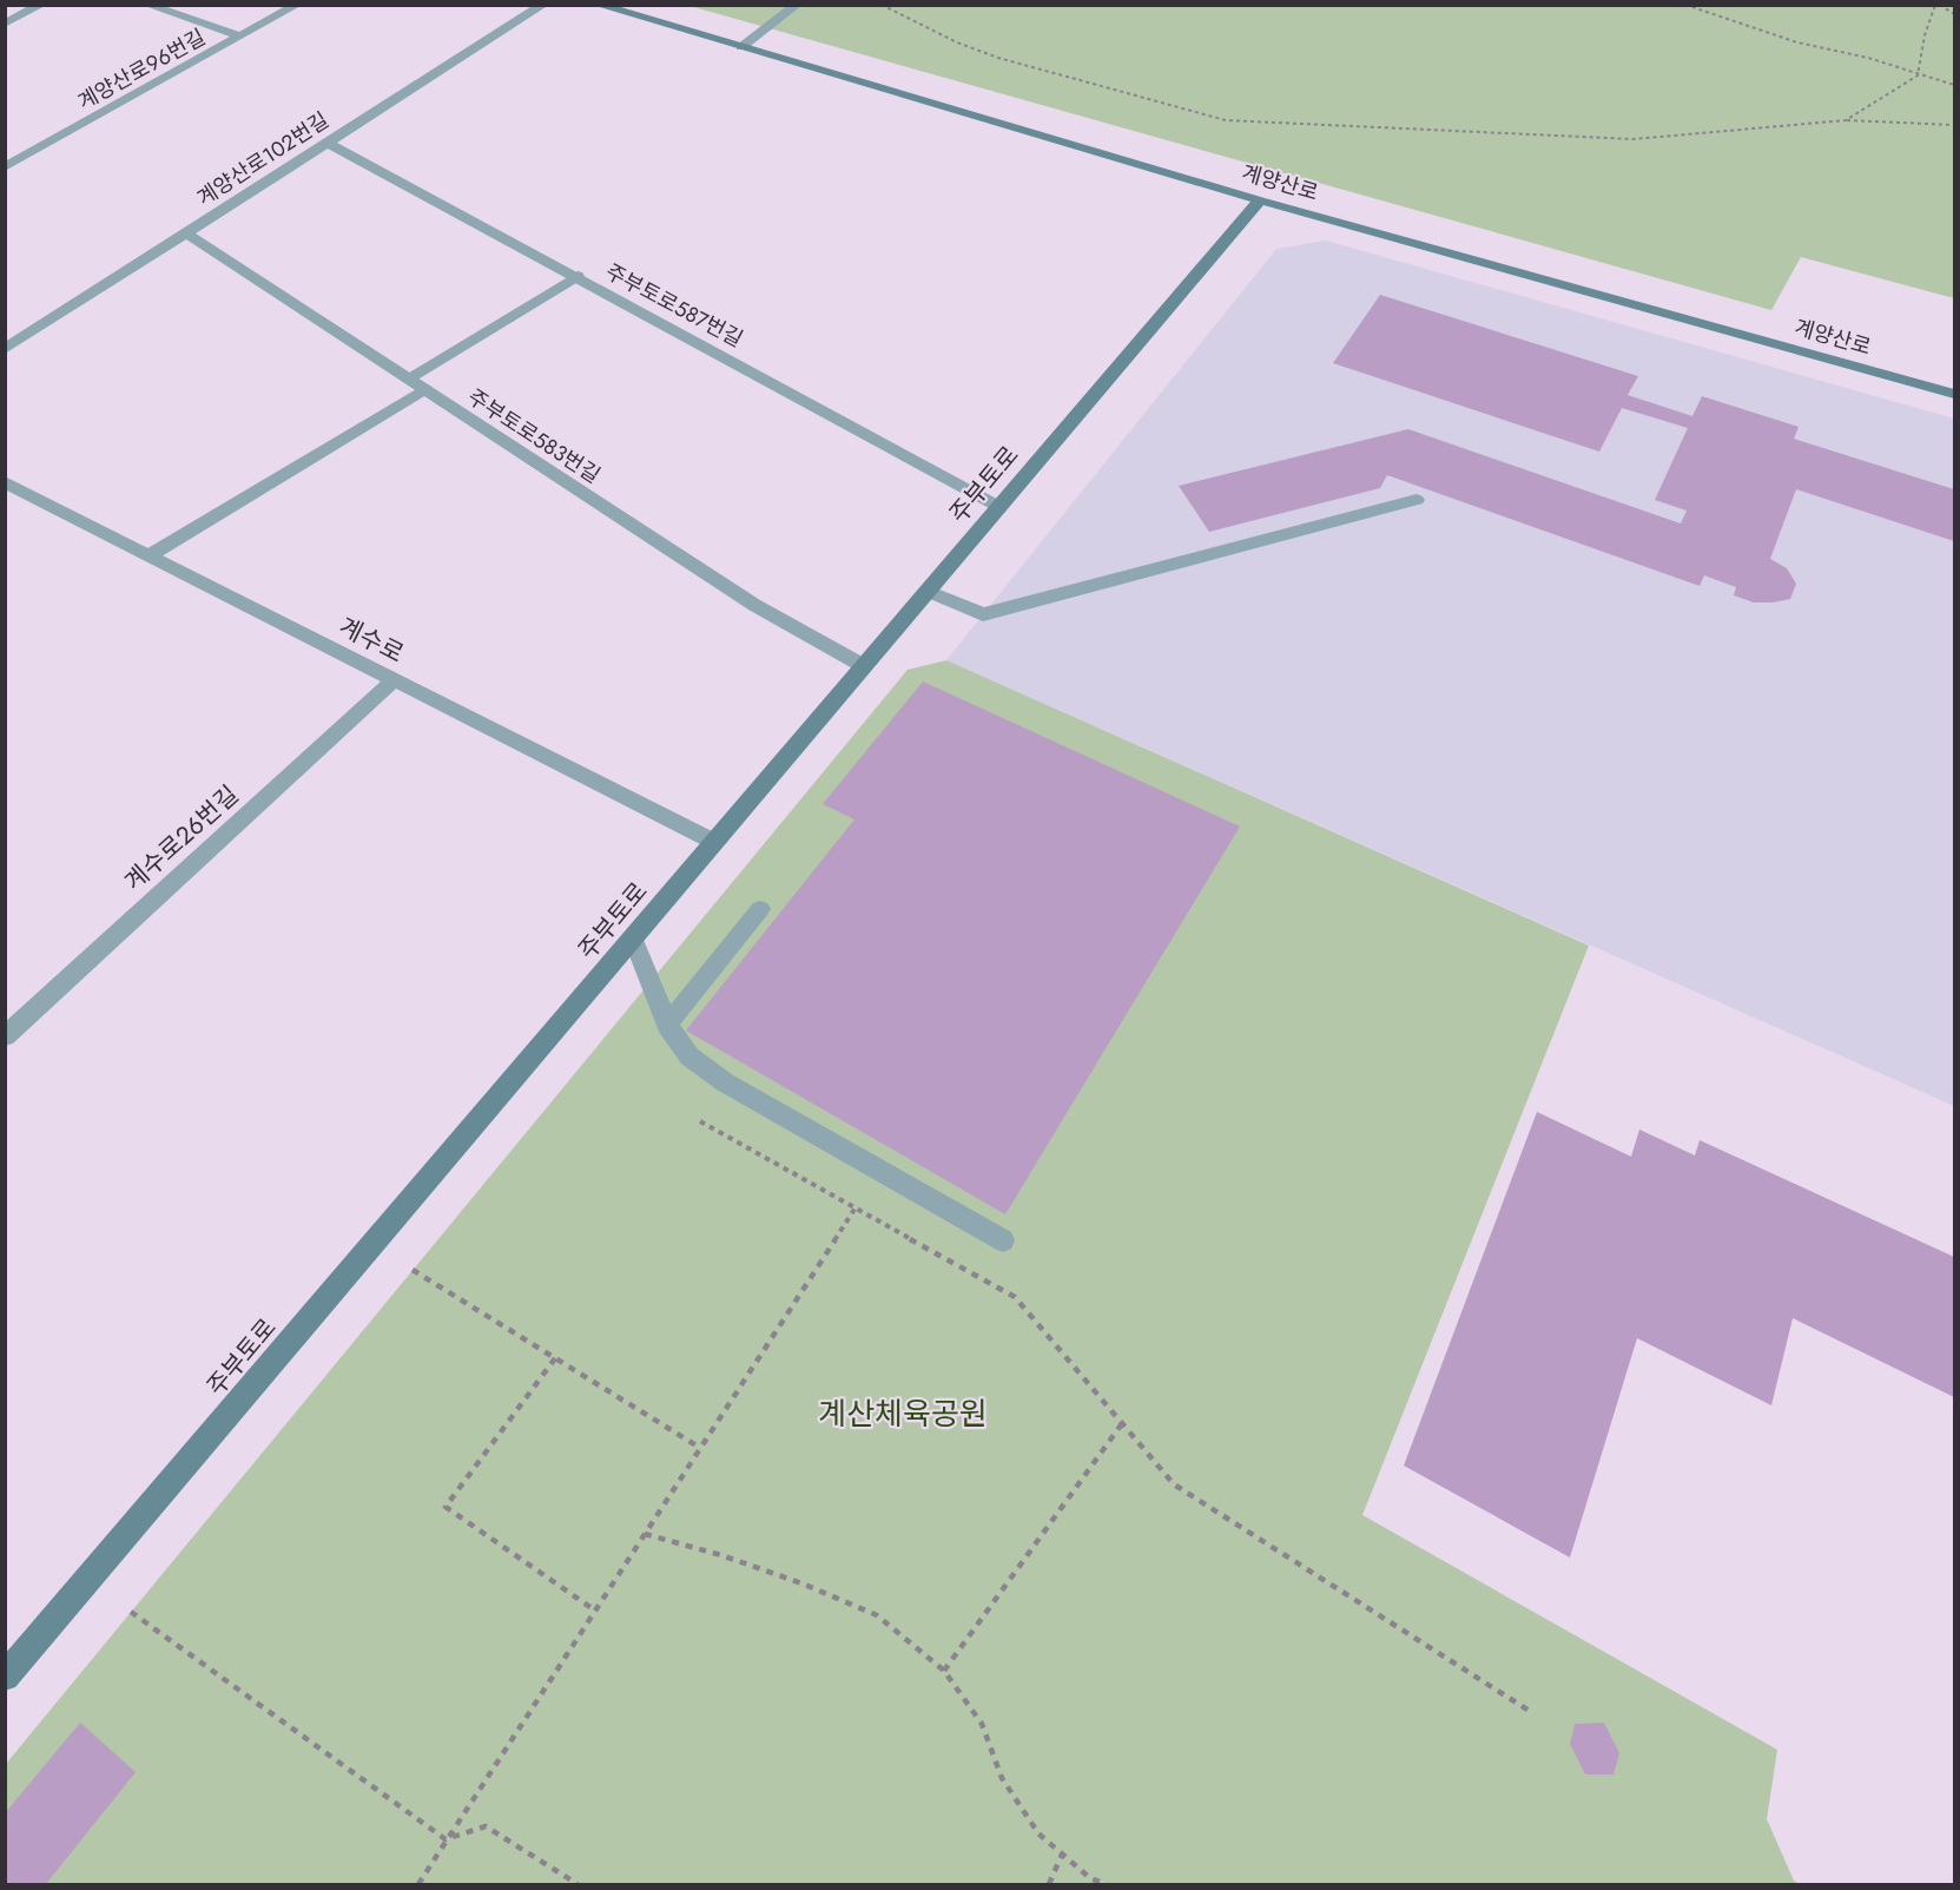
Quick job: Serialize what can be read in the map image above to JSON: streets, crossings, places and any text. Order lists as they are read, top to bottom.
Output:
{
  "streets": {
    "main road": ["계양산로", "주부토로"],
    "street": [
      "계양산로96번길",
      "계양산로102번길",
      "주부토로587번길",
      "주부토로583번길",
      "계수로",
      "계수로26번길"
    ]
  },
  "crossings": [
    ["계양산로102번길", "주부토로587번길"],
    ["계양산로102번길", "주부토로583번길"],
    ["계양산로", "주부토로"],
    ["주부토로587번길", "주부토로"],
    ["주부토로583번길", "주부토로"],
    ["주부토로", "계수로"],
    ["계수로", "계수로26번길"]
  ],
  "parks": ["계산체육공원"]
}
